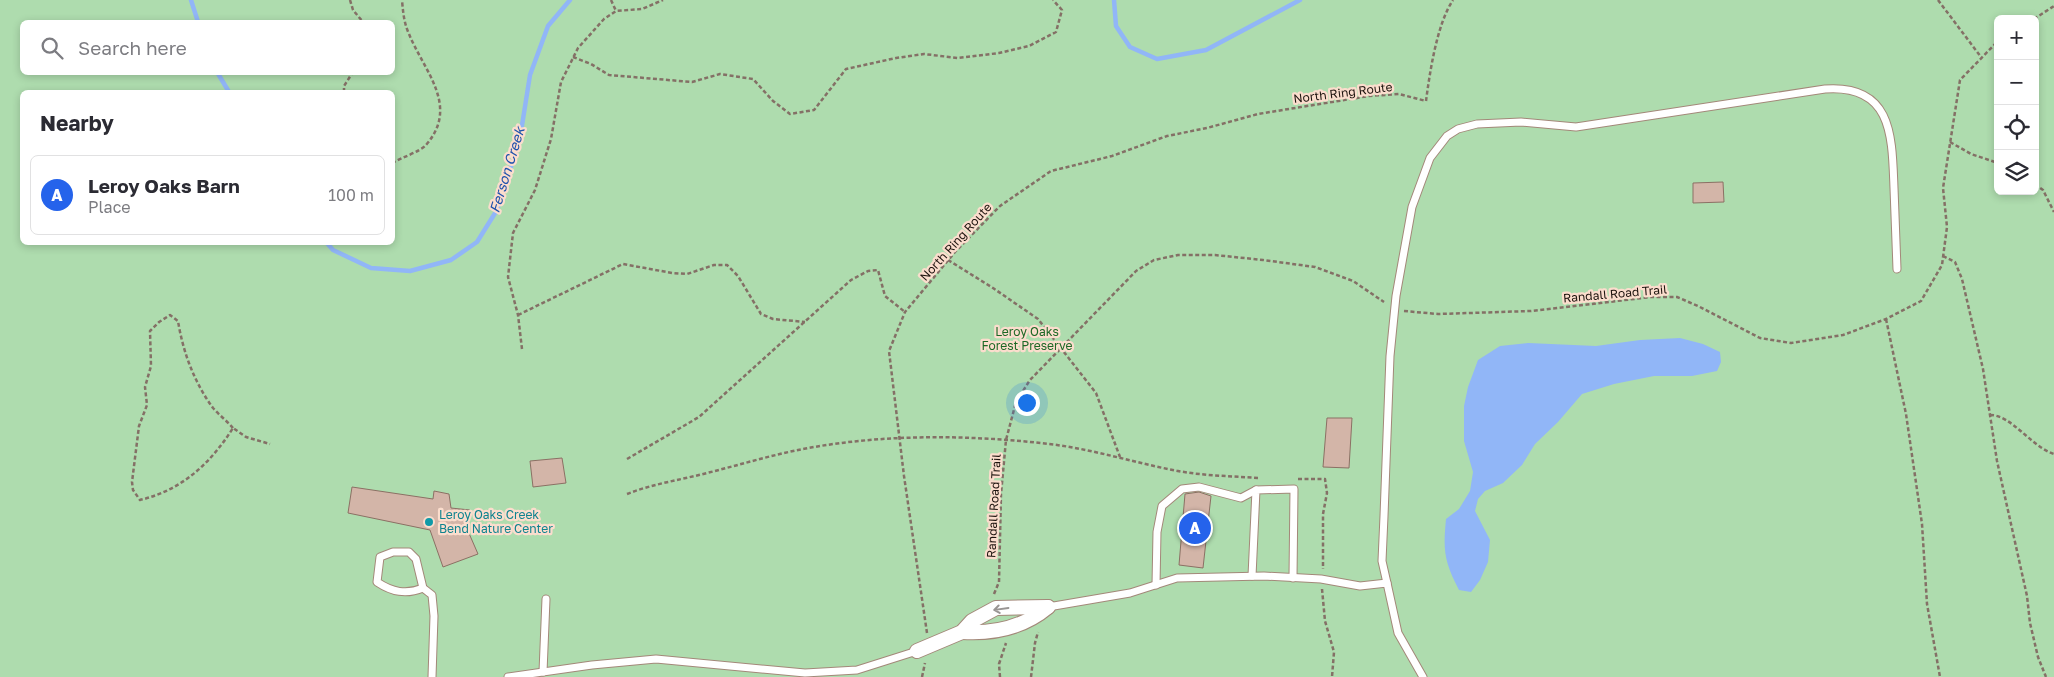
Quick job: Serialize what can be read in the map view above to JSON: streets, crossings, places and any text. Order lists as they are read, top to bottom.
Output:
{
  "streets": {
    "path": ["North Ring Route", "Randall Road Trail"]
  },
  "water": ["Ferson Creek"],
  "parks": ["Leroy Oaks Forest Preserve"],
  "places": ["Leroy Oaks Creek Bend Nature Center"],
  "page": {
    "map_buttons": ["+", "−"],
    "search": "Search here",
    "heading": "Nearby",
    "list": [
      {
        "mark": "A",
        "name": "Leroy Oaks Barn",
        "note": "Place",
        "value": "100 m"
      }
    ],
    "pins": "A"
  }
}
